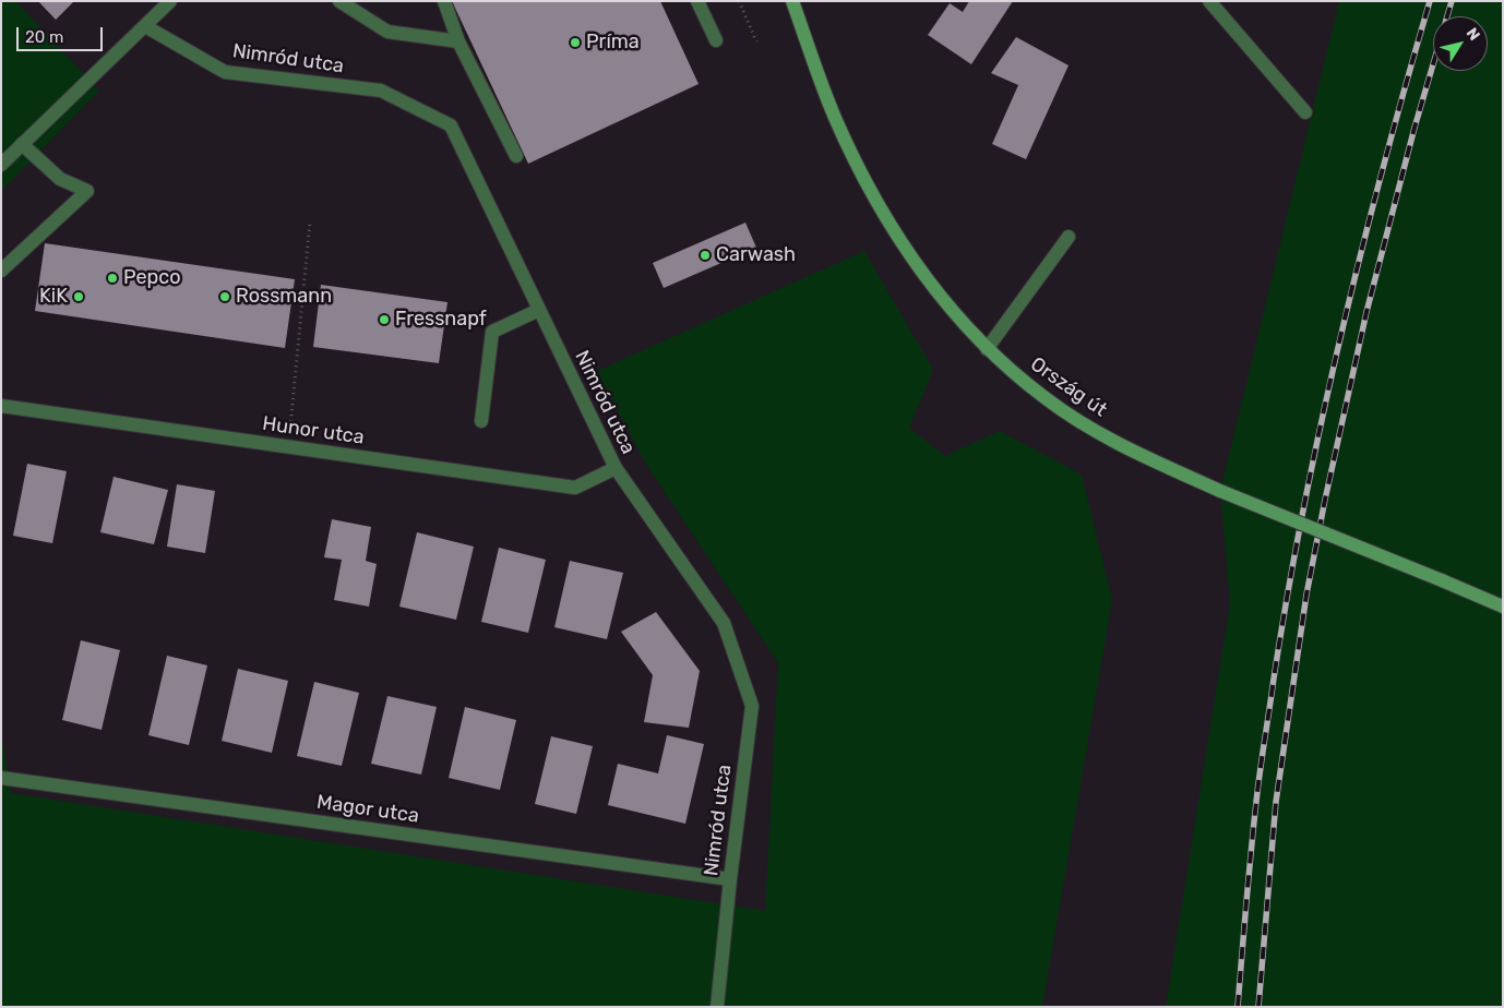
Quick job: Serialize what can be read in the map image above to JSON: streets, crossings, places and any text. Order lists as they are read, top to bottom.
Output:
{
  "streets": {
    "main road": ["Ország út"],
    "street": ["Nimród utca", "Hunor utca", "Magor utca"]
  },
  "crossings": [
    ["Nimród utca", "Hunor utca"],
    ["Nimród utca", "Magor utca"]
  ],
  "places": [
    "Príma",
    "Carwash",
    "Pepco",
    "KiK",
    "Rossmann",
    "Fressnapf"
  ],
  "scale_bar": "20 m",
  "north": "top right"
}
